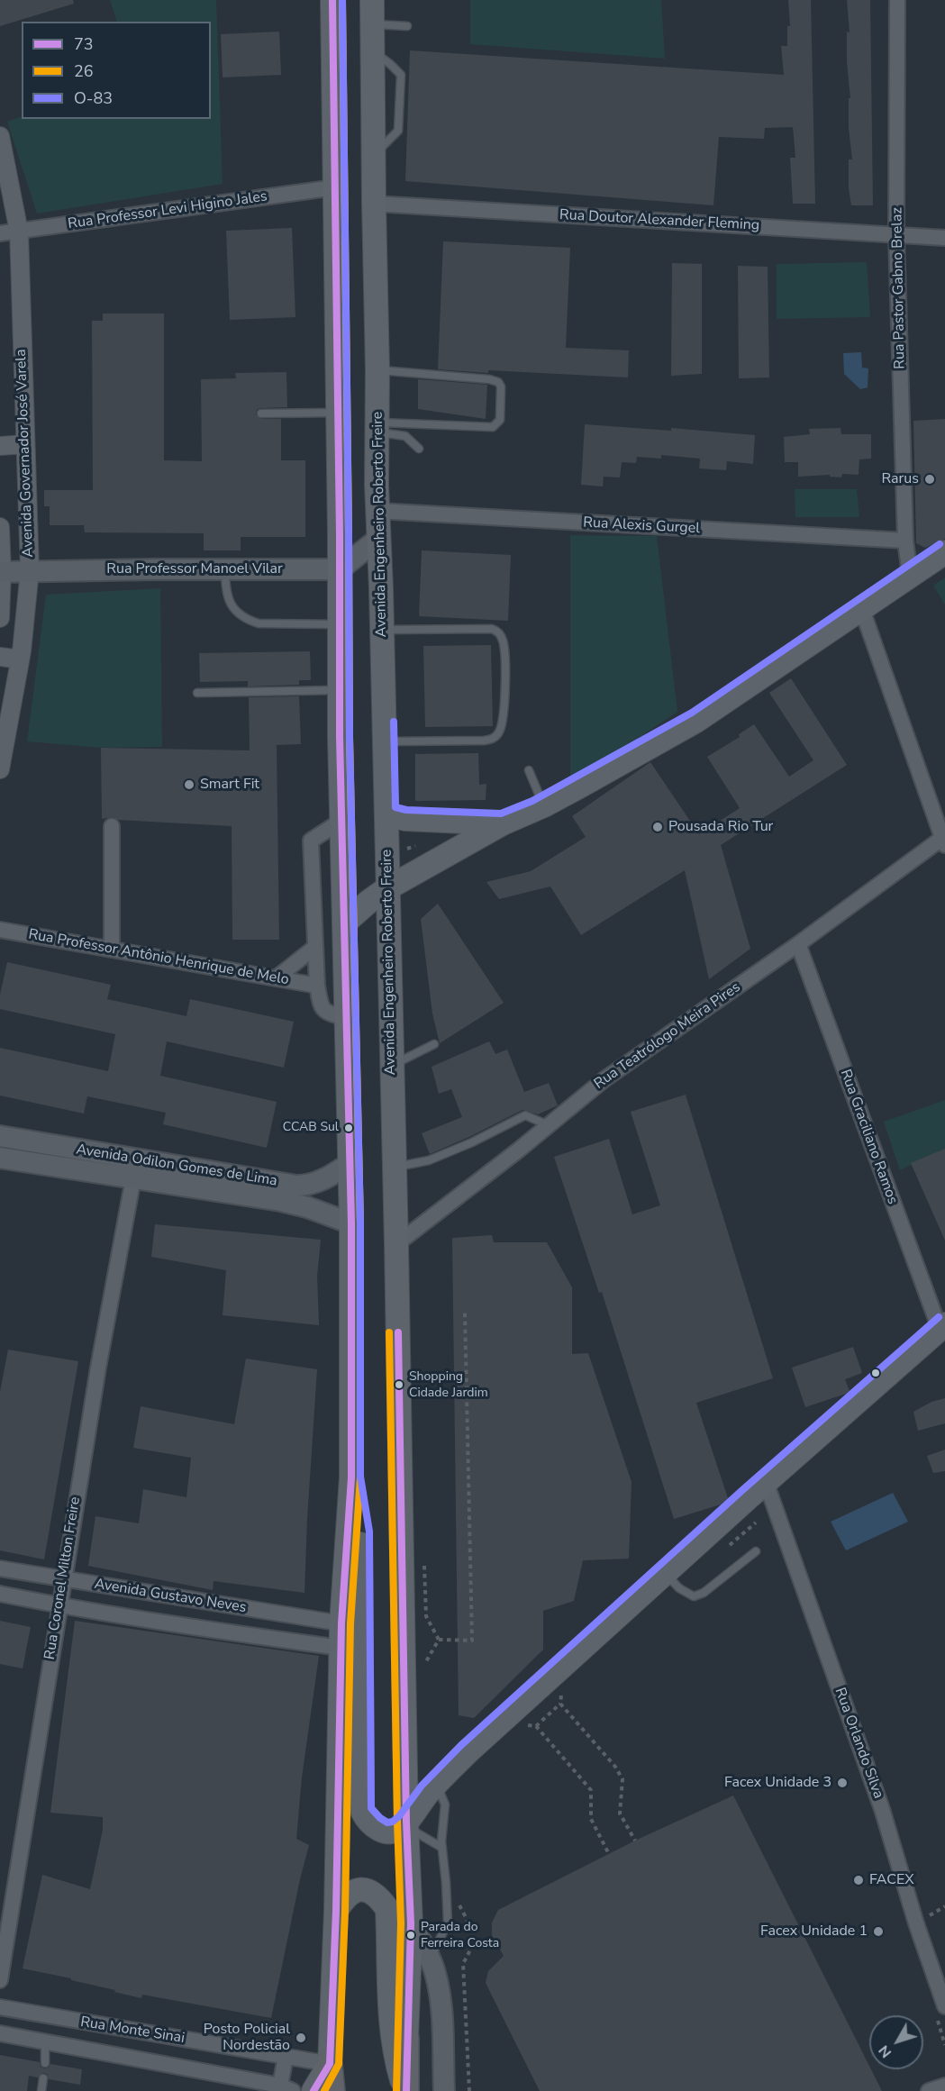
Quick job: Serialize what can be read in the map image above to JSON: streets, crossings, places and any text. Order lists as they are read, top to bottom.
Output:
{
  "streets": {
    "main road": ["Avenida Engenheiro Roberto Freire", "Rua Professor Manoel Vilar", "Avenida Odilon Gomes de Lima"],
    "street": [
      "Rua Professor Levi Higino Jales",
      "Rua Doutor Alexander Fleming",
      "Rua Pastor Gabno Brelaz",
      "Avenida Governador José Varela",
      "Rua Alexis Gurgel",
      "Rua Professor Antônio Henrique de Melo",
      "Rua Teatrólogo Meira Pires",
      "Rua Graciliano Ramos",
      "Rua Coronel Milton Freire",
      "Avenida Gustavo Neves",
      "Rua Orlando Silva",
      "Rua Monte Sinai"
    ]
  },
  "crossings": [
    ["Rua Professor Levi Higino Jales", "Avenida Governador José Varela"],
    ["Rua Doutor Alexander Fleming", "Rua Pastor Gabno Brelaz"],
    ["Rua Doutor Alexander Fleming", "Avenida Engenheiro Roberto Freire"],
    ["Rua Pastor Gabno Brelaz", "Rua Alexis Gurgel"],
    ["Avenida Governador José Varela", "Rua Professor Manoel Vilar"],
    ["Avenida Engenheiro Roberto Freire", "Rua Alexis Gurgel"],
    ["Avenida Engenheiro Roberto Freire", "Rua Teatrólogo Meira Pires"],
    ["Rua Teatrólogo Meira Pires", "Rua Graciliano Ramos"],
    ["Avenida Odilon Gomes de Lima", "Rua Coronel Milton Freire"],
    ["Rua Coronel Milton Freire", "Avenida Gustavo Neves"]
  ],
  "places": [
    "Rarus",
    "Smart Fit",
    "Pousada Rio Tur",
    "CCAB Sul",
    "Shopping Cidade Jardim",
    "Facex Unidade 3",
    "FACEX",
    "Facex Unidade 1",
    "Parada do Ferreira Costa",
    "Posto Policial Nordestão"
  ],
  "lines": ["transit line 73", "transit line 26", "transit line O-83"],
  "legend": ["73", "26", "O-83"],
  "north": "bottom left"
}
